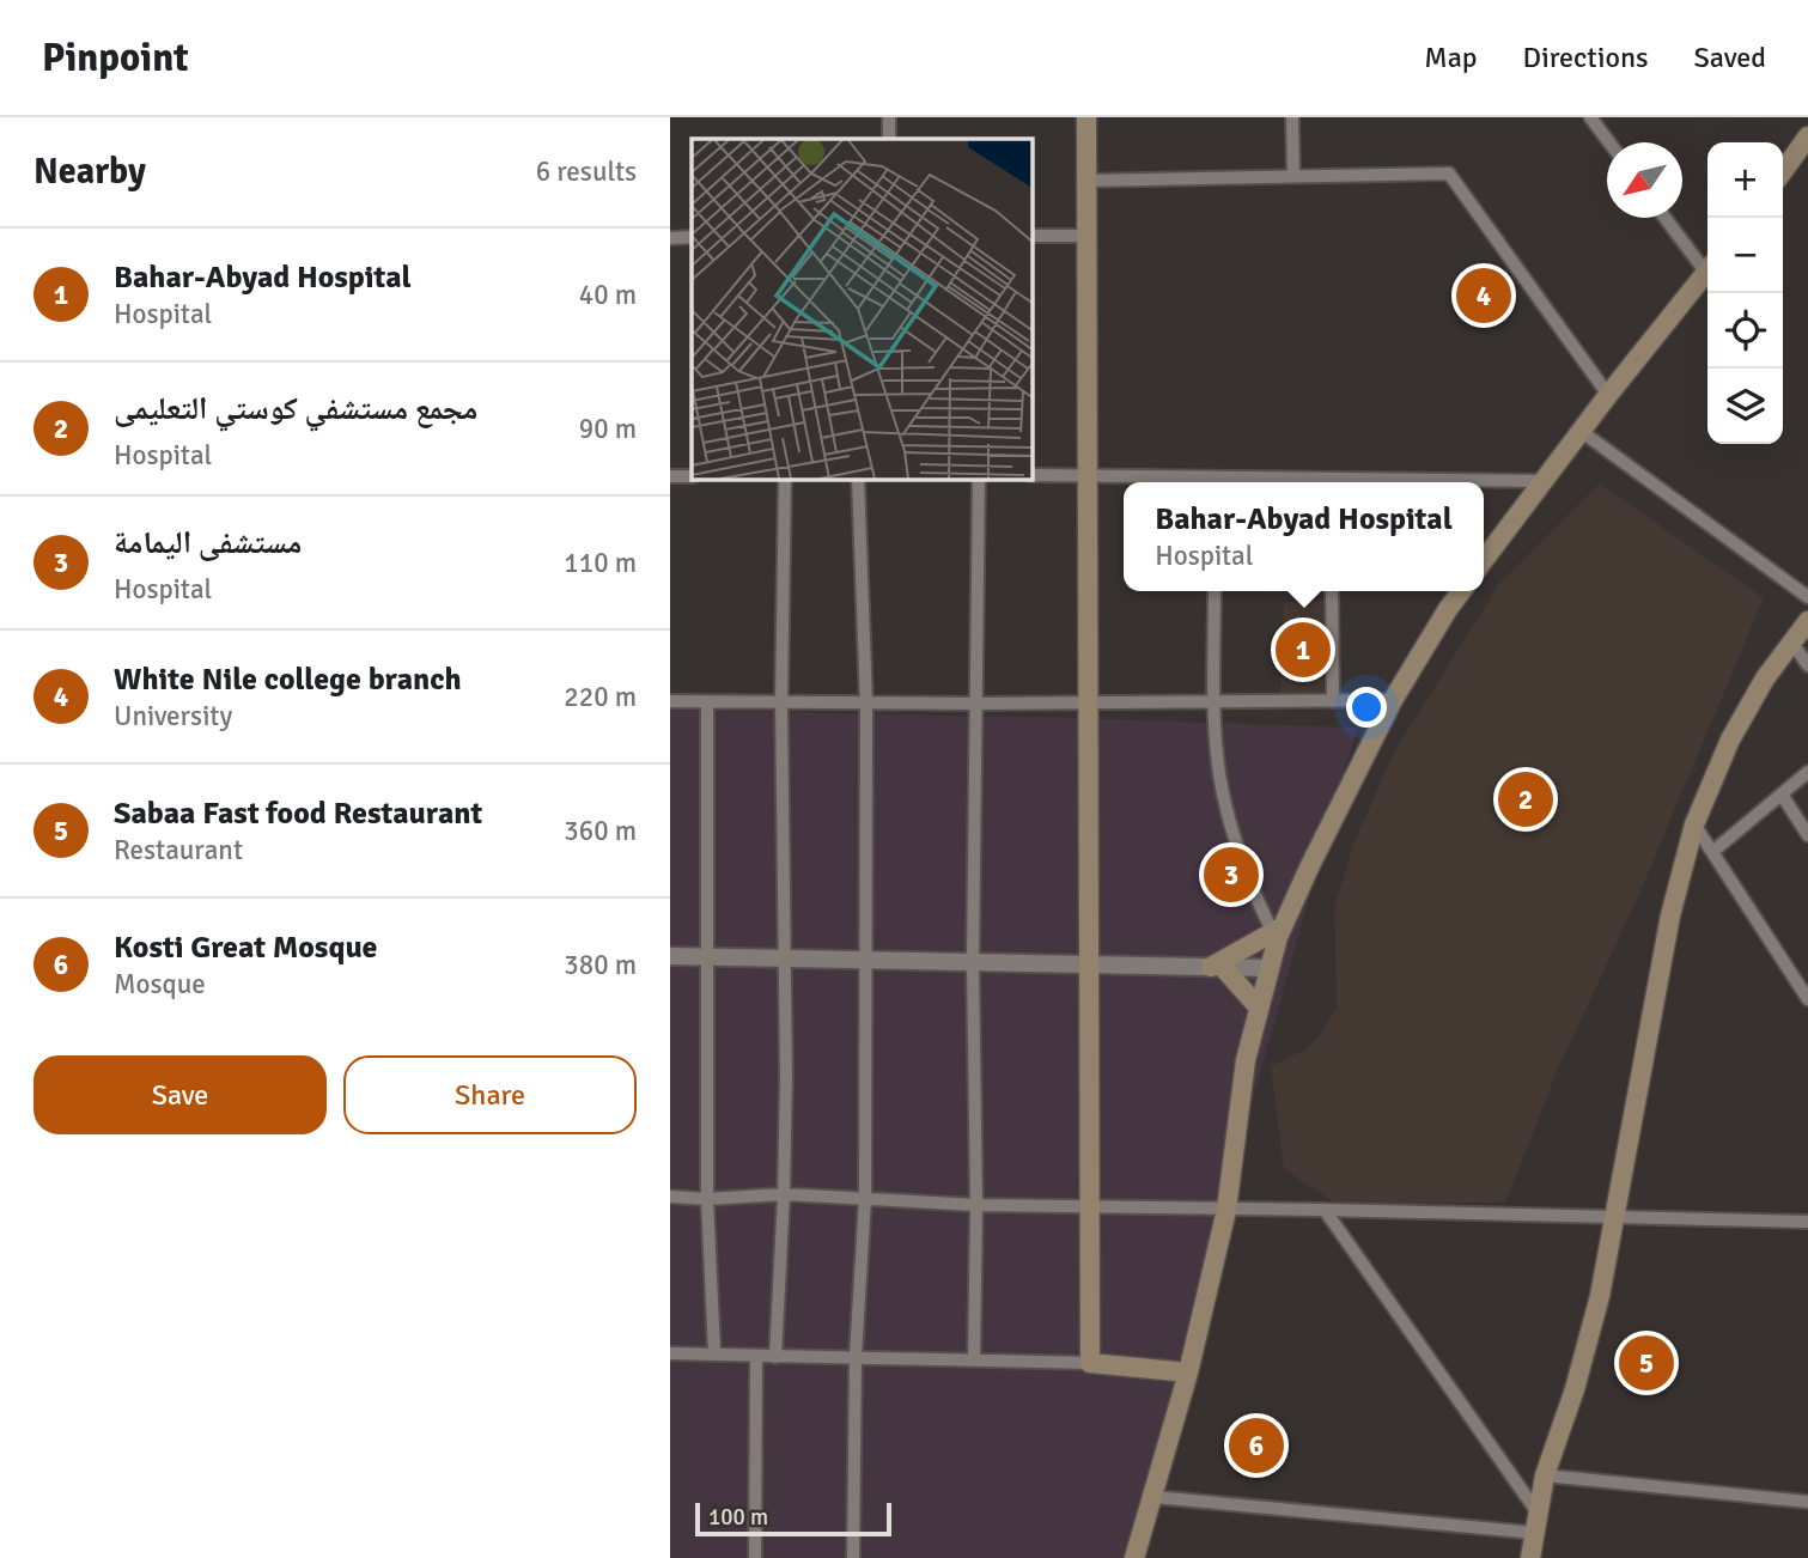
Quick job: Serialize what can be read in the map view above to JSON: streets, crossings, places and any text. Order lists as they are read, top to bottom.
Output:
{
  "scale_bar": "100 m",
  "north": "bottom left",
  "page": {
    "header": "Pinpoint",
    "nav": ["Map", "Directions", "Saved"],
    "heading": ["Nearby", "6 results"],
    "map_buttons": ["+", "−"],
    "list": [
      {
        "mark": "1",
        "name": "Bahar-Abyad Hospital",
        "note": "Hospital",
        "value": "40 m"
      },
      {
        "mark": "2",
        "name": "مجمع مستشفي كوستي التعليمى",
        "note": "Hospital",
        "value": "90 m"
      },
      {
        "mark": "3",
        "name": "مستشفى اليمامة",
        "note": "Hospital",
        "value": "110 m"
      },
      {
        "mark": "4",
        "name": "White Nile college branch",
        "note": "University",
        "value": "220 m"
      },
      {
        "mark": "5",
        "name": "Sabaa Fast food Restaurant",
        "note": "Restaurant",
        "value": "360 m"
      },
      {
        "mark": "6",
        "name": "Kosti Great Mosque",
        "note": "Mosque",
        "value": "380 m"
      }
    ],
    "pins": [
      "4",
      "1",
      "2",
      "3",
      "5",
      "6"
    ],
    "popup": ["Bahar-Abyad Hospital", "Hospital"],
    "buttons": ["Save", "Share"],
    "scale": "100 m"
  }
}
